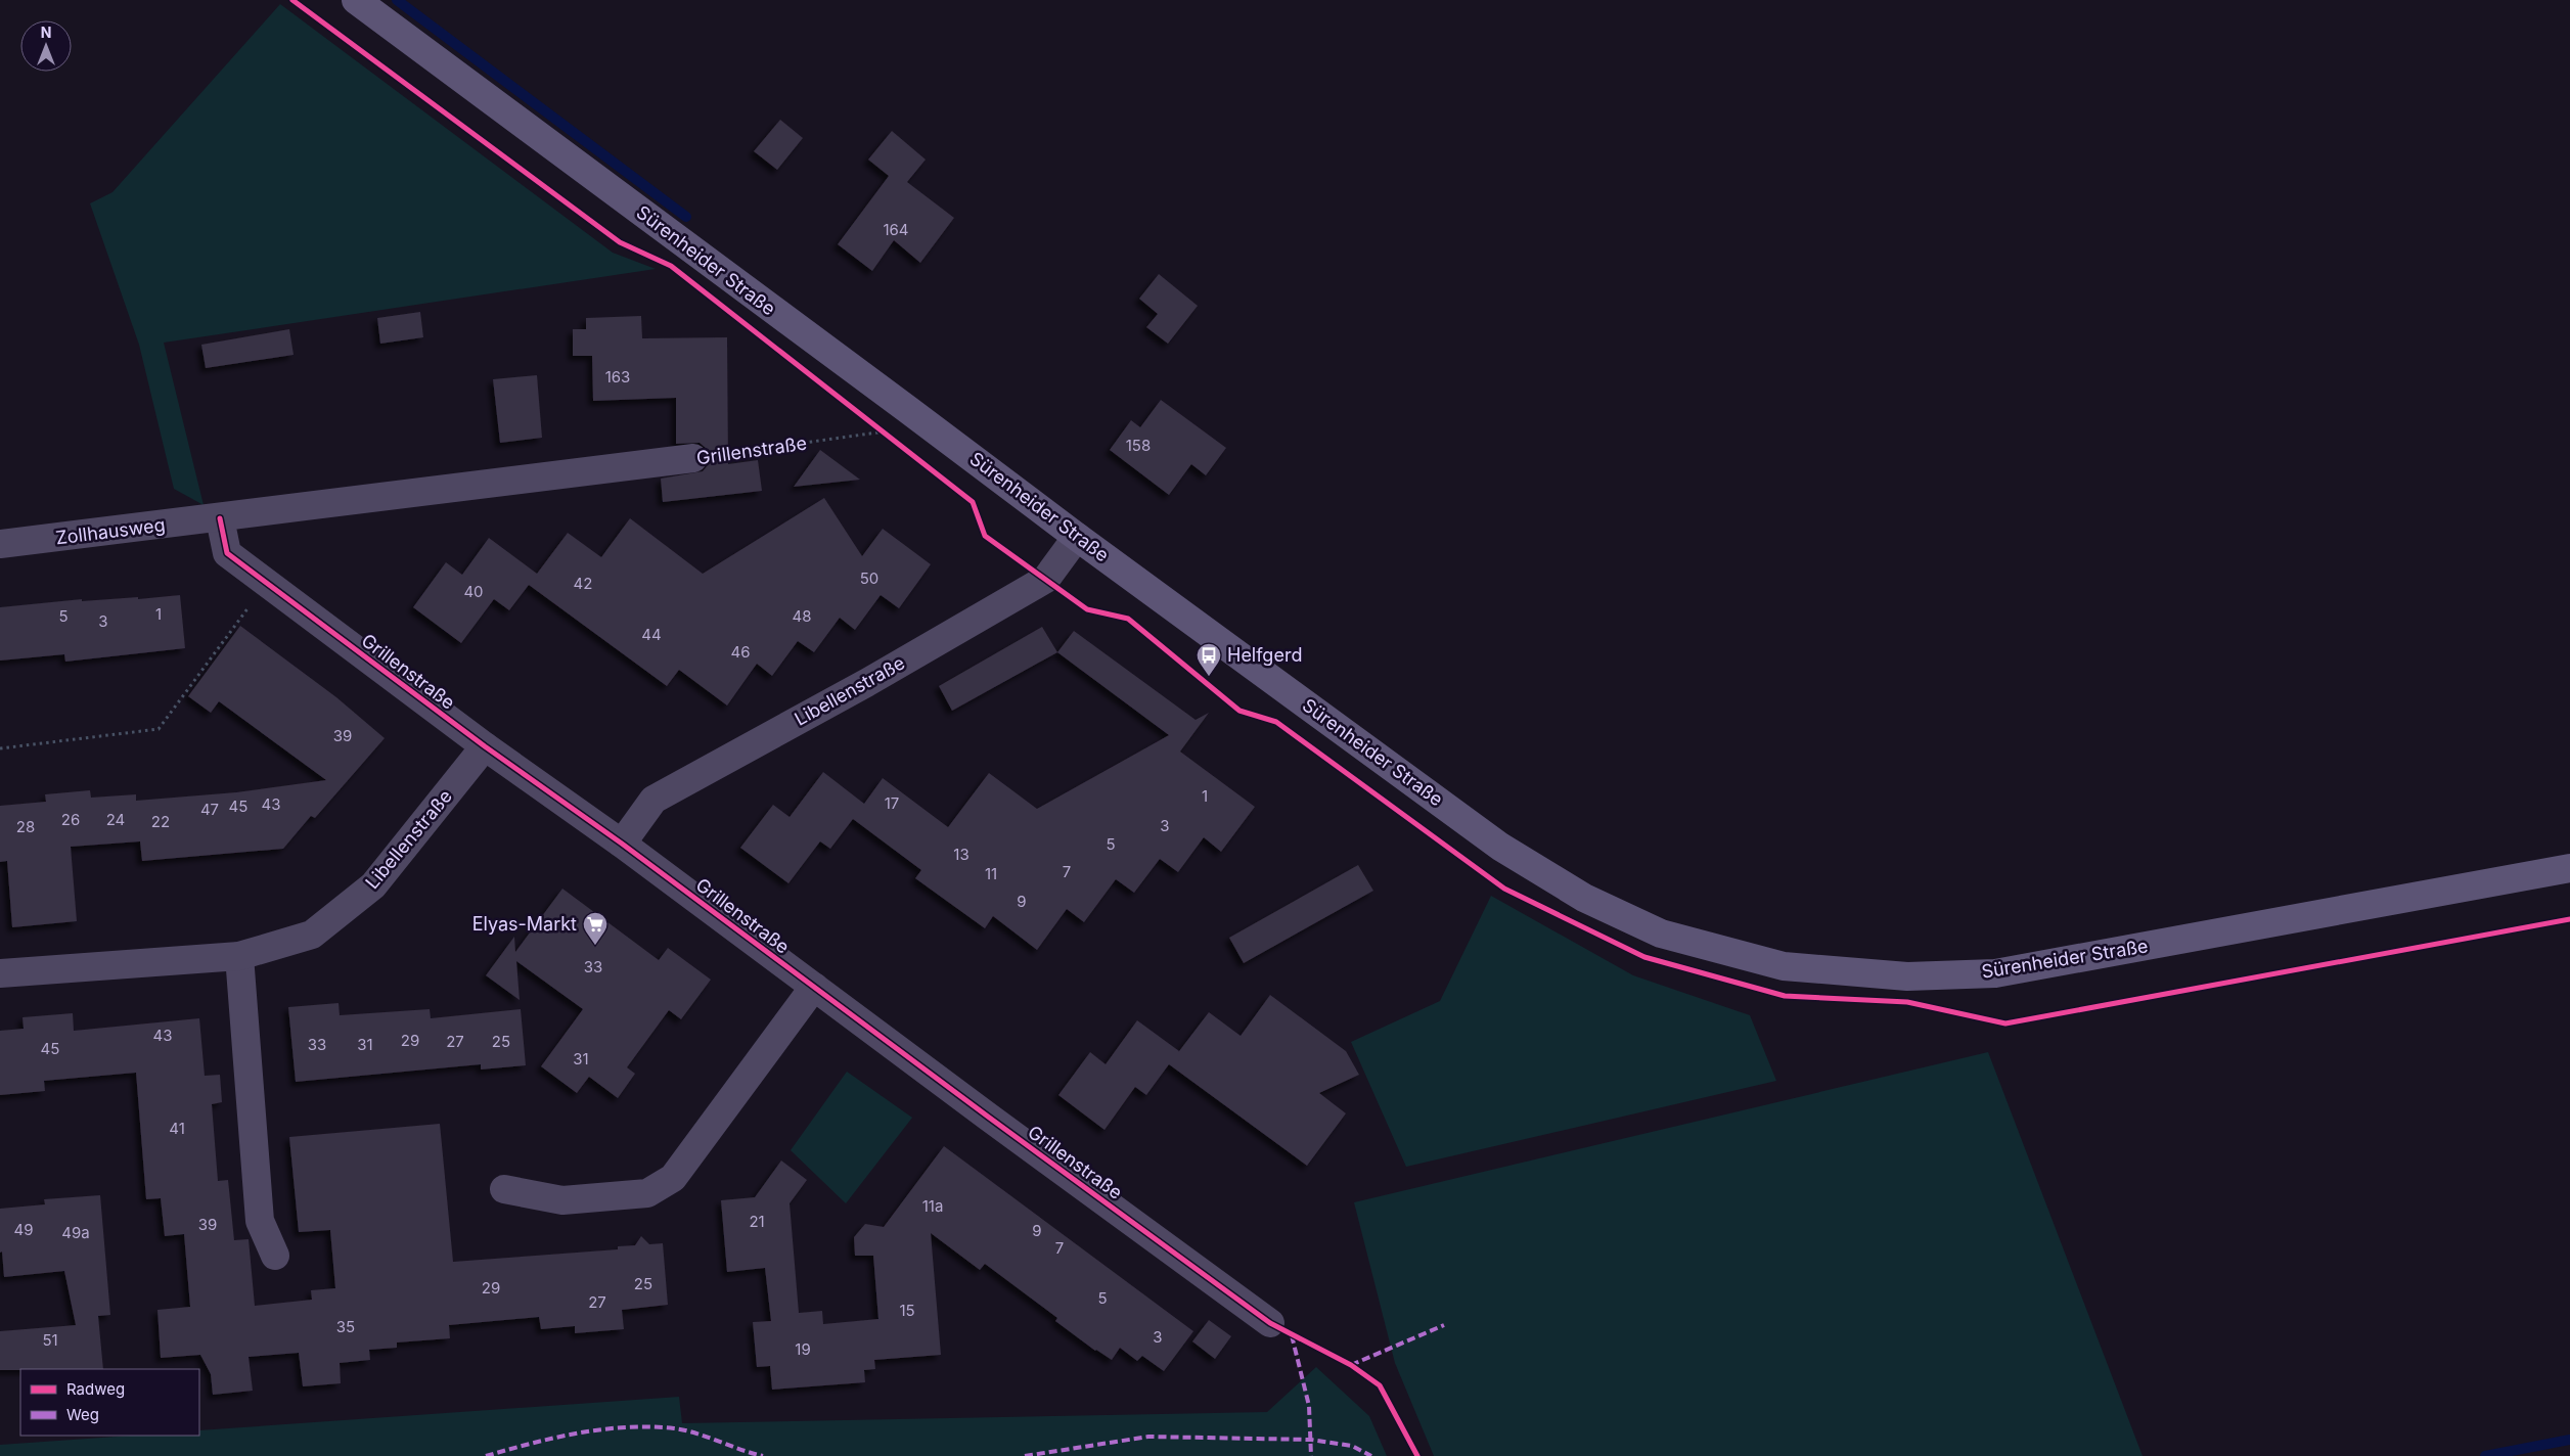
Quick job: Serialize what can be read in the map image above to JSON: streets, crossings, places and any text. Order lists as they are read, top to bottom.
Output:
{
  "streets": {
    "main road": ["Sürenheider Straße"],
    "street": ["Grillenstraße", "Zollhausweg", "Libellenstraße"]
  },
  "crossings": [
    ["Sürenheider Straße", "Grillenstraße"],
    ["Sürenheider Straße", "Libellenstraße"],
    ["Grillenstraße", "Zollhausweg"],
    ["Grillenstraße", "Libellenstraße"]
  ],
  "places": {
    "bus stop": ["Helfgerd"],
    "supermarket": ["Elyas-Markt"]
  },
  "house_numbers": [
    "164",
    "163",
    "158",
    "50",
    "42",
    "40",
    "1",
    "5",
    "48",
    "3",
    "44",
    "46",
    "39",
    "1",
    "17",
    "43",
    "45",
    "47",
    "26",
    "24",
    "22",
    "3",
    "28",
    "5",
    "13",
    "7",
    "11",
    "9",
    "33",
    "43",
    "29",
    "27",
    "25",
    "33",
    "31",
    "45",
    "31",
    "41",
    "11a",
    "21",
    "39",
    "49",
    "9",
    "49a",
    "7",
    "25",
    "29",
    "5",
    "27",
    "15",
    "35",
    "3",
    "51",
    "19"
  ],
  "legend": ["Radweg", "Weg"],
  "north": "top"
}
